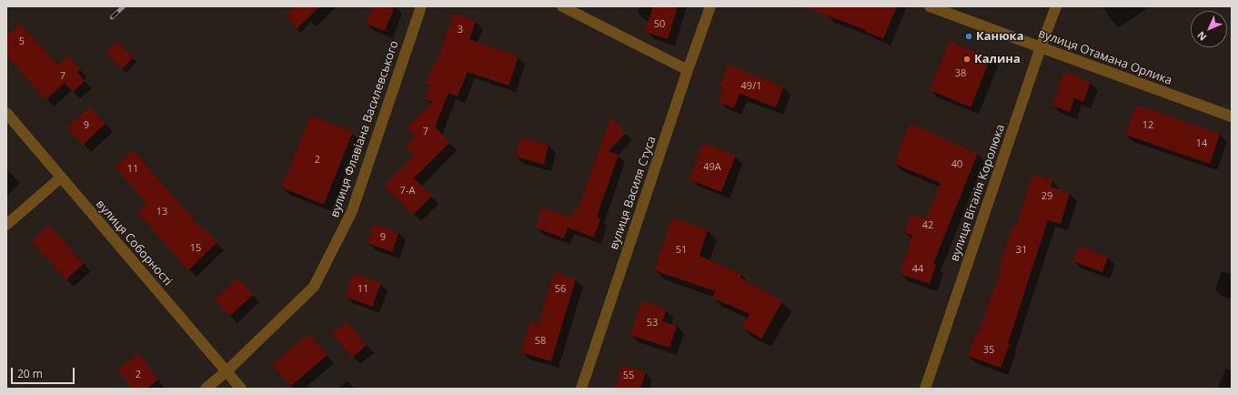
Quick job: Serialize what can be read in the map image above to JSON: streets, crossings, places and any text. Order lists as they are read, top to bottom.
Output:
{
  "streets": {
    "street": [
      "вулиця Отамана Орлика",
      "вулиця Флавіана Василевського",
      "вулиця Василя Стуса",
      "вулиця Віталія Королюка",
      "вулиця Соборності"
    ]
  },
  "crossings": [
    ["вулиця Отамана Орлика", "вулиця Віталія Королюка"],
    ["вулиця Флавіана Василевського", "вулиця Соборності"]
  ],
  "places": ["Канюка", "Калина"],
  "house_numbers": [
    "50",
    "3",
    "5",
    "38",
    "7",
    "49/1",
    "9",
    "12",
    "7",
    "14",
    "2",
    "40",
    "49А",
    "11",
    "7-А",
    "29",
    "13",
    "42",
    "9",
    "15",
    "51",
    "31",
    "44",
    "11",
    "56",
    "53",
    "58",
    "35",
    "2",
    "55"
  ],
  "scale_bar": "20 m",
  "north": "bottom left"
}
